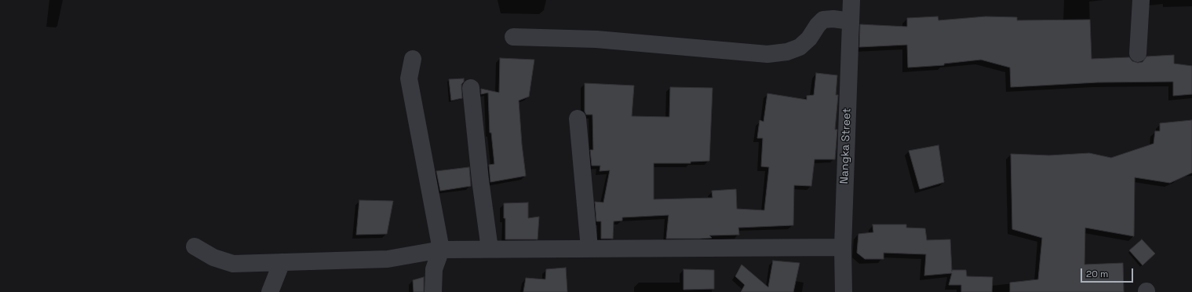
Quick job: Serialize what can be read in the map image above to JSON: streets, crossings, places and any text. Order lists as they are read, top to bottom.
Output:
{
  "streets": {
    "street": ["Nangka Street"]
  },
  "scale_bar": "20 m"
}
